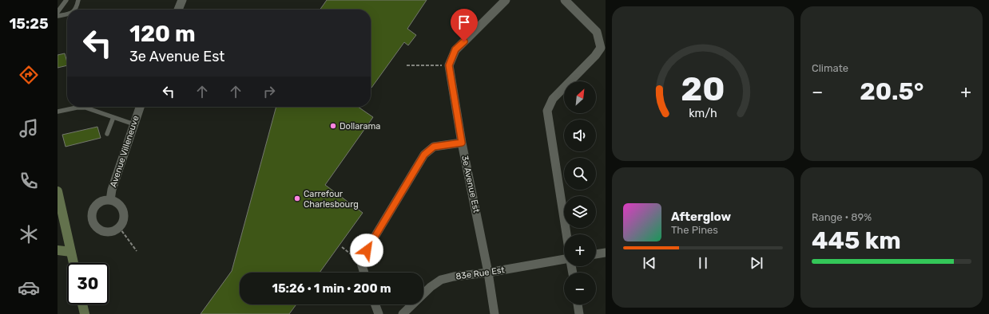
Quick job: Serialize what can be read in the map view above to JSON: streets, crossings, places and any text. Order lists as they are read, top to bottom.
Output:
{
  "streets": {
    "street": ["Avenue Villeneuve", "3e Avenue Est", "83e Rue Est"]
  },
  "crossings": [
    ["3e Avenue Est", "83e Rue Est"]
  ],
  "places": ["Dollarama", "Carrefour Charlesbourg"],
  "north": "top right",
  "page": {
    "tabs": "15:25",
    "tile": [
      "Climate",
      ["Range · 89%", "445 km"]
    ],
    "turn": ["120 m", "3e Avenue Est"],
    "heat": ["−", "20.5°", "+"],
    "map_buttons": ["+", "−"],
    "song": ["Afterglow", "The Pines"],
    "limit": "30",
    "trip": "15:26 · 1 min · 200 m",
    "gauge": ["20", "km/h"]
  }
}
